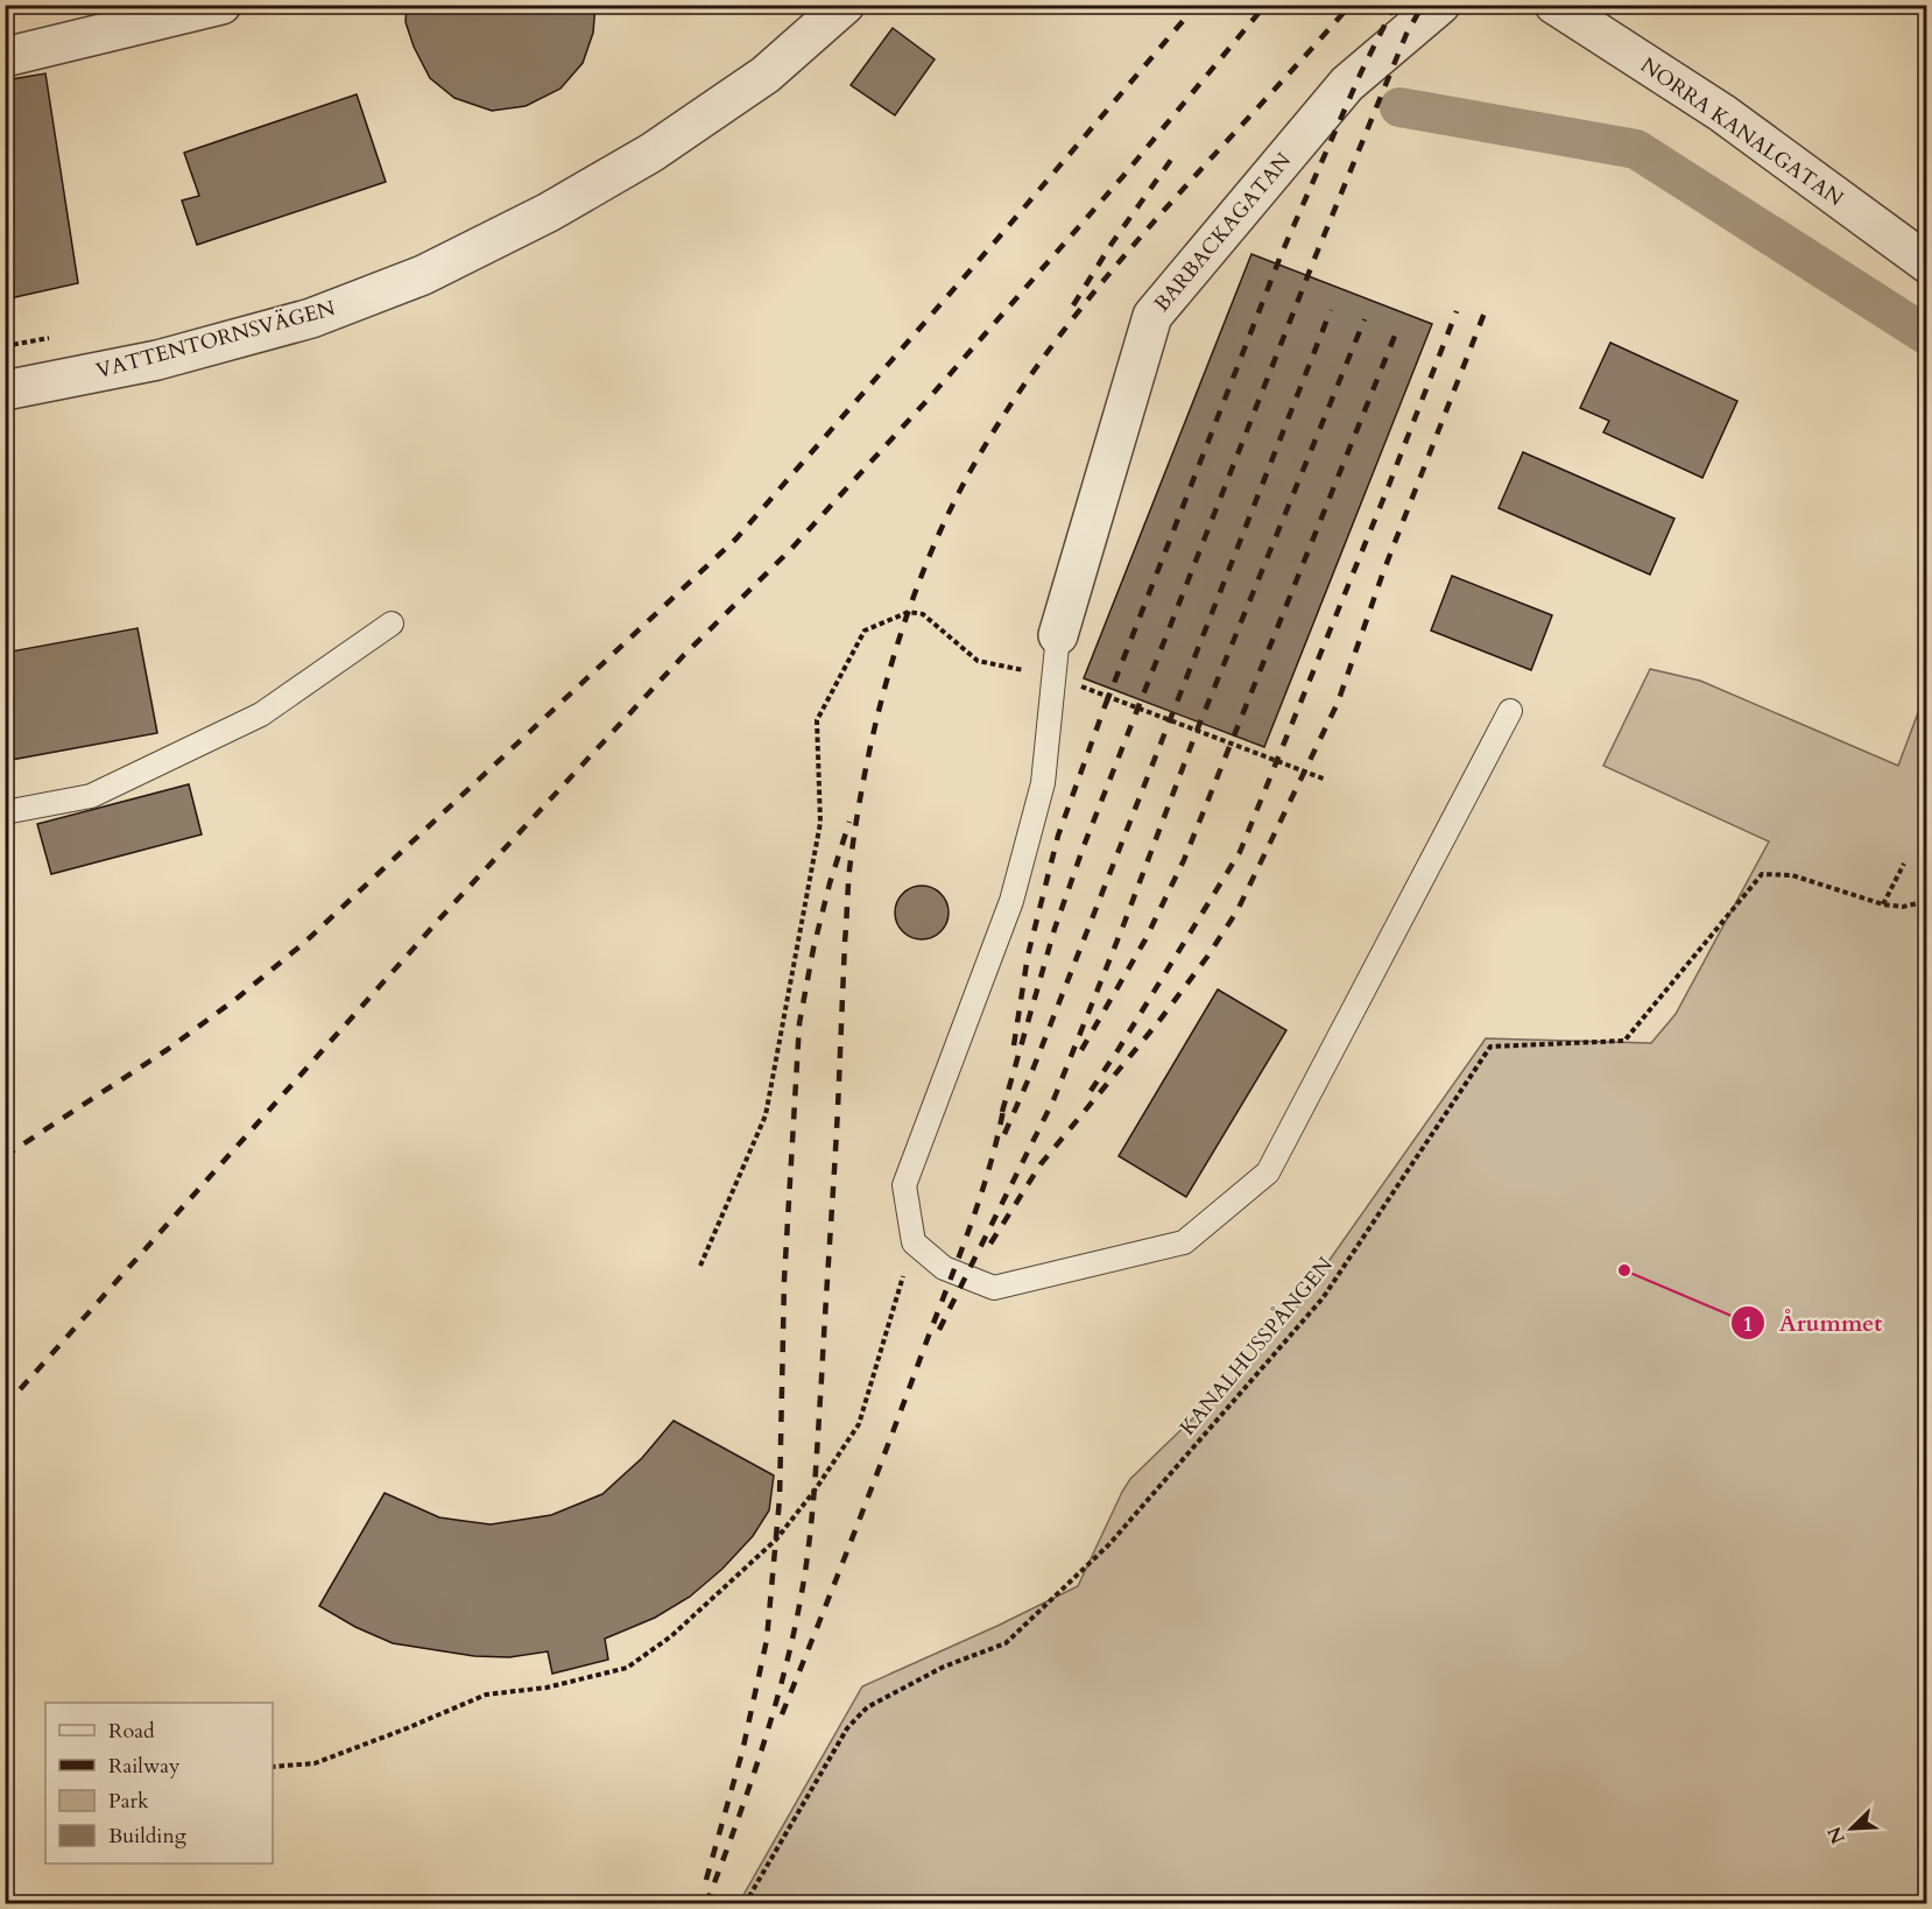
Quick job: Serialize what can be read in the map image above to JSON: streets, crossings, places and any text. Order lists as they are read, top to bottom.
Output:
{
  "streets": {
    "street": ["NORRA KANALGATAN", "BARBACKAGATAN", "VATTENTORNSVÄGEN"],
    "path": ["KANALHUSSPÅNGEN"]
  },
  "places": ["Årummet"],
  "legend": [
    "Road",
    "Railway",
    "Park",
    "Building"
  ],
  "north": "bottom left"
}
